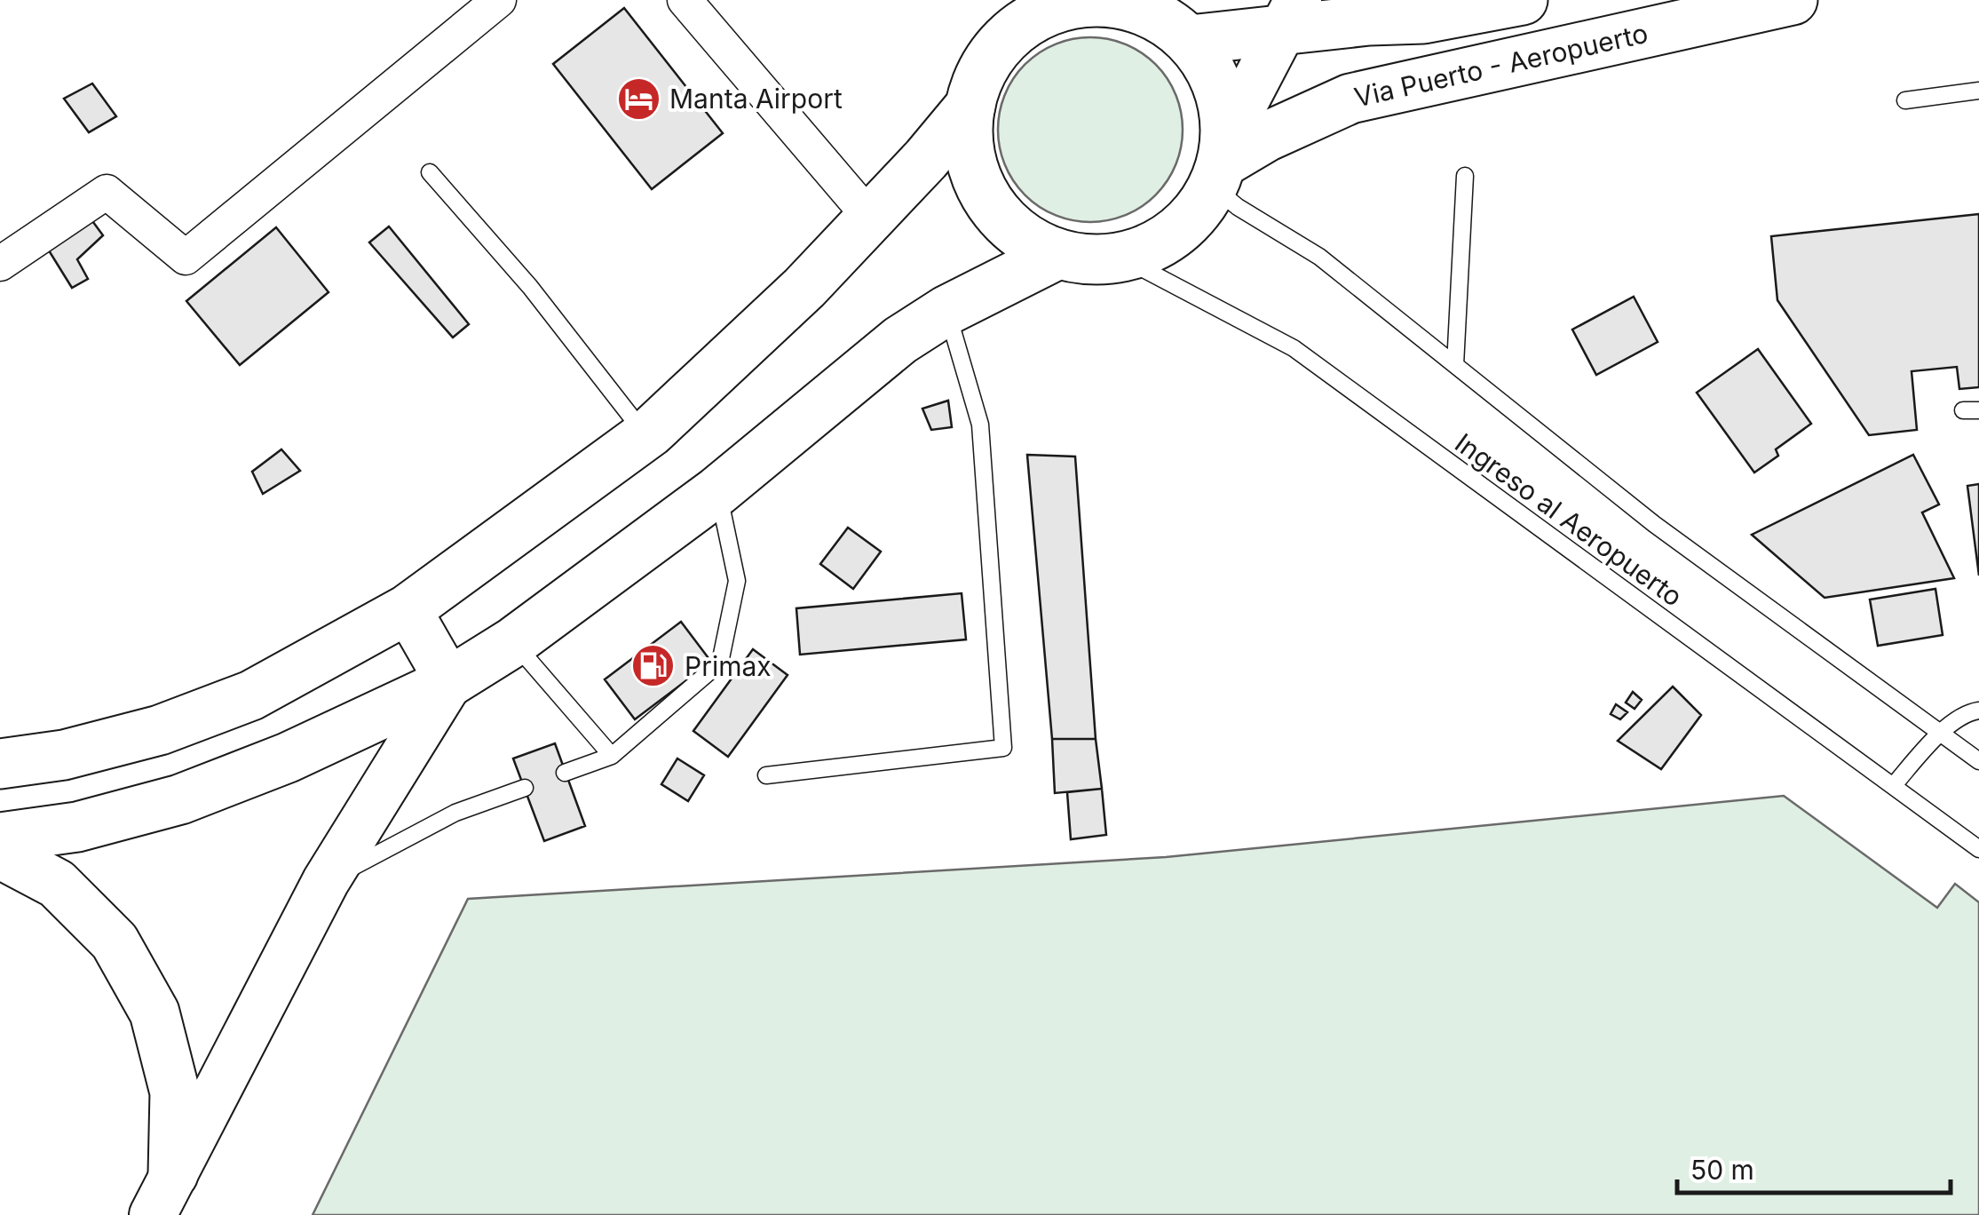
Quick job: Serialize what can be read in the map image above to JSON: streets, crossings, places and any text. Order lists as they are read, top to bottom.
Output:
{
  "streets": {
    "main road": ["Via Puerto - Aeropuerto"],
    "lane": ["Ingreso al Aeropuerto"]
  },
  "crossings": [
    ["Via Puerto - Aeropuerto", "Ingreso al Aeropuerto"]
  ],
  "places": {
    "hotel": ["Manta Airport"],
    "fuel station": ["Primax"]
  },
  "scale_bar": "50 m"
}
